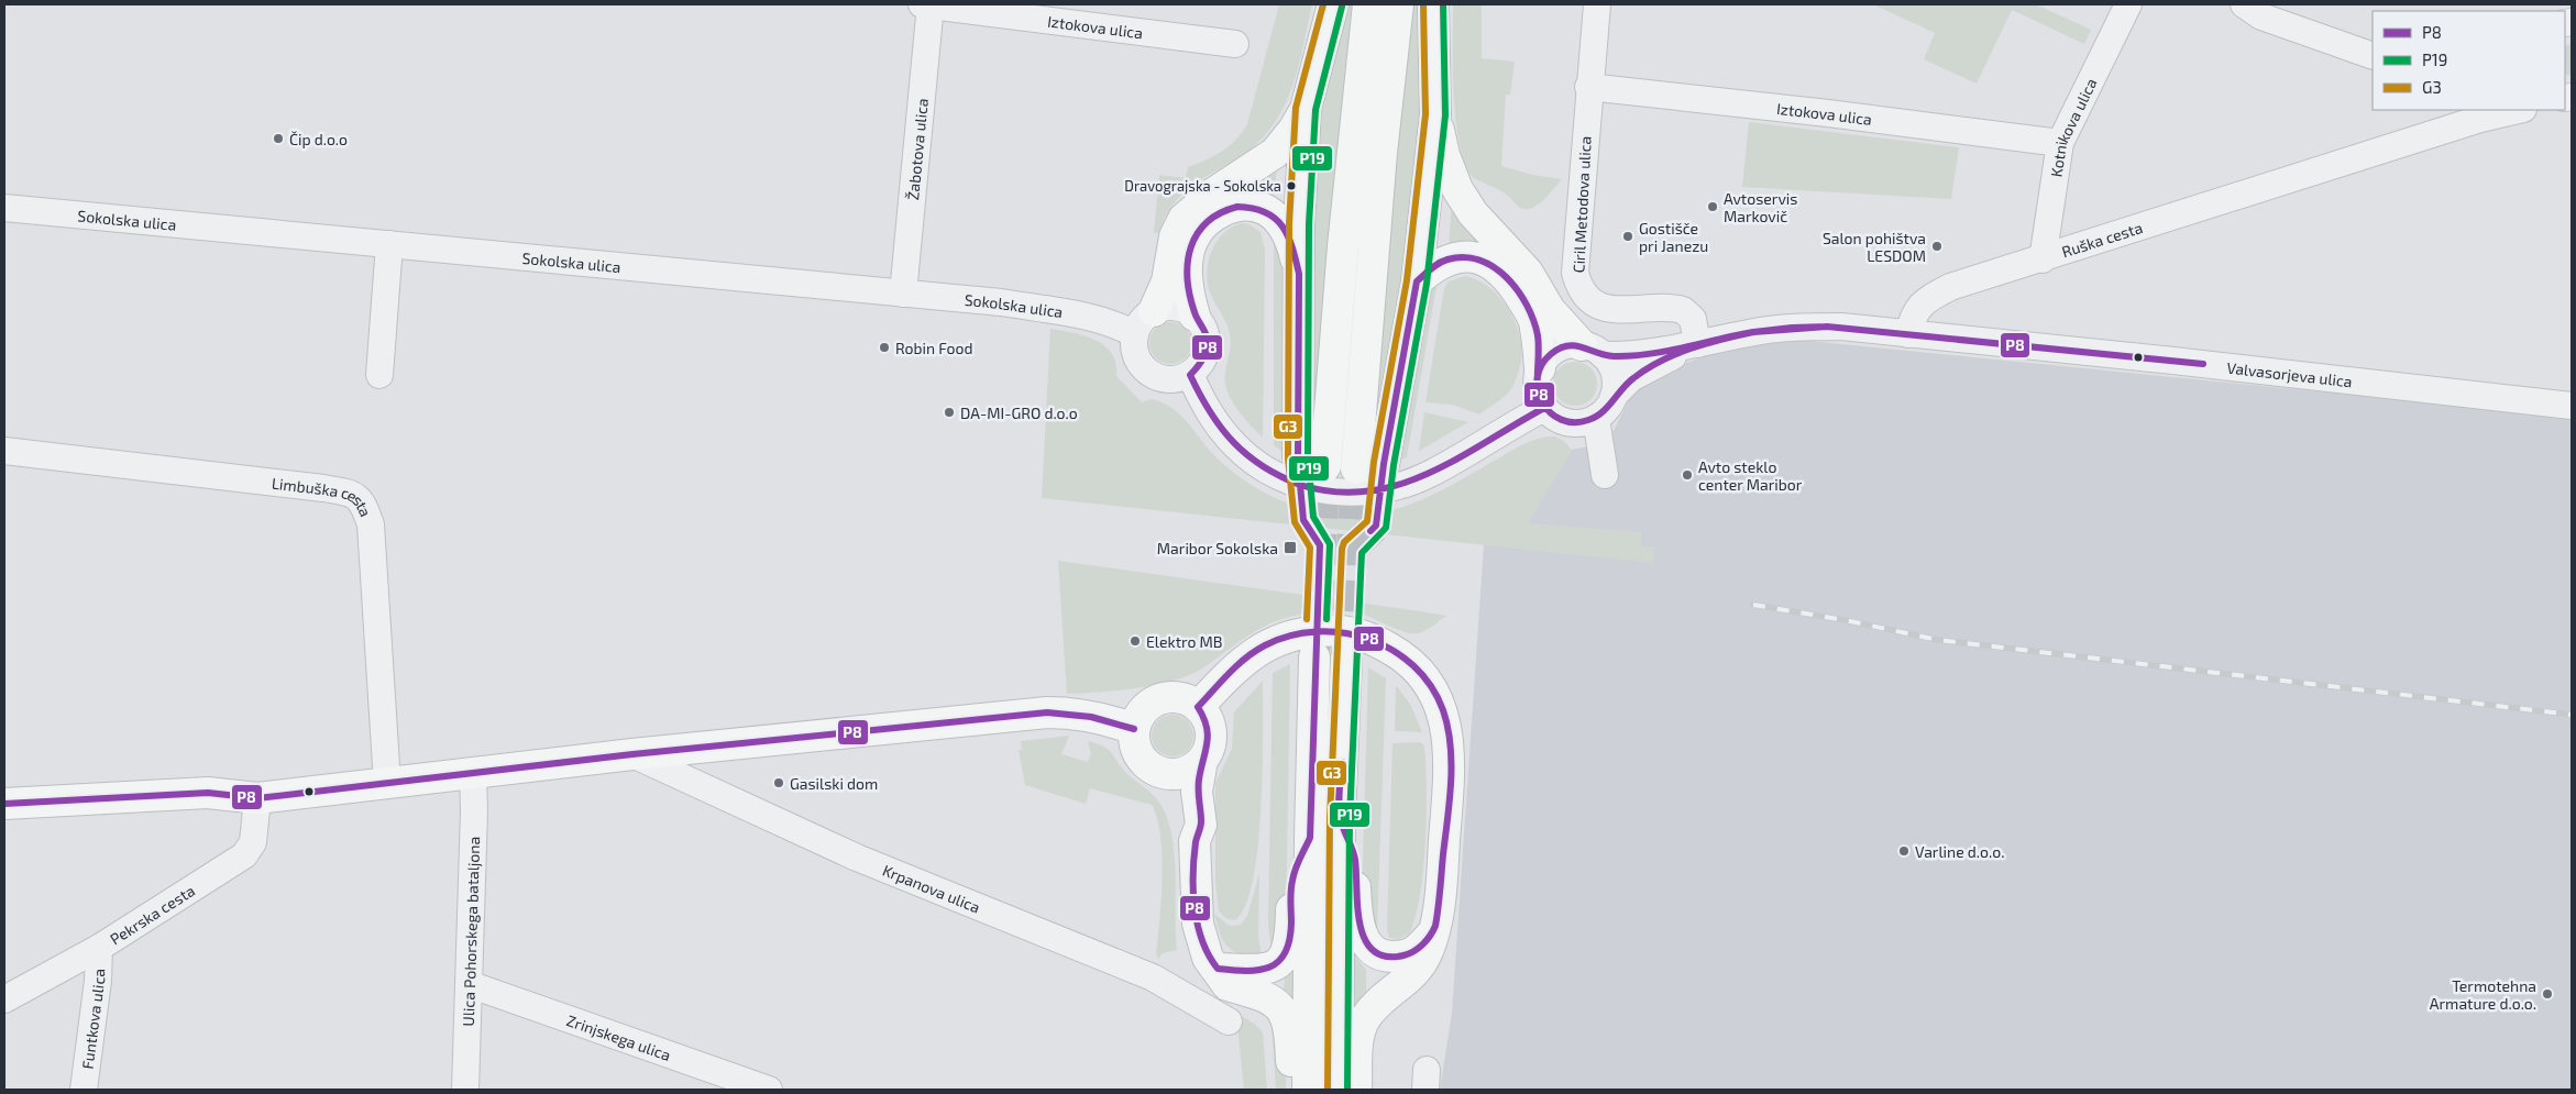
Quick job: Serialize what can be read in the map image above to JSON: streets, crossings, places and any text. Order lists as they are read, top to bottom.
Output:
{
  "streets": {
    "street": [
      "Iztokova ulica",
      "Kotnikova ulica",
      "Žabotova ulica",
      "Ciril Metodova ulica",
      "Sokolska ulica",
      "Ruška cesta",
      "Valvasorjeva ulica",
      "Limbuška cesta",
      "Krpanova ulica",
      "Pekrska cesta",
      "Ulica Pohorskega bataljona",
      "Funtkova ulica",
      "Zrinjskega ulica"
    ]
  },
  "crossings": [
    ["Iztokova ulica", "Kotnikova ulica"],
    ["Iztokova ulica", "Žabotova ulica"],
    ["Iztokova ulica", "Ciril Metodova ulica"],
    ["Kotnikova ulica", "Ruška cesta"],
    ["Žabotova ulica", "Sokolska ulica"],
    ["Ruška cesta", "Valvasorjeva ulica"],
    ["Pekrska cesta", "Funtkova ulica"],
    ["Ulica Pohorskega bataljona", "Zrinjskega ulica"]
  ],
  "places": {
    "other": [
      "Čip d.o.o",
      "Dravograjska - Sokolska",
      "Avtoservis Markovič",
      "Gostišče pri Janezu",
      "Salon pohištva LESDOM",
      "Robin Food",
      "DA-MI-GRO d.o.o",
      "Avto steklo center Maribor",
      "Elektro MB",
      "Gasilski dom",
      "Varline d.o.o.",
      "Termotehna Armature d.o.o."
    ],
    "transit": ["Maribor Sokolska"]
  },
  "lines": ["transit line P19", "transit line G3", "transit line P8"],
  "legend": ["P8", "P19", "G3"]
}
